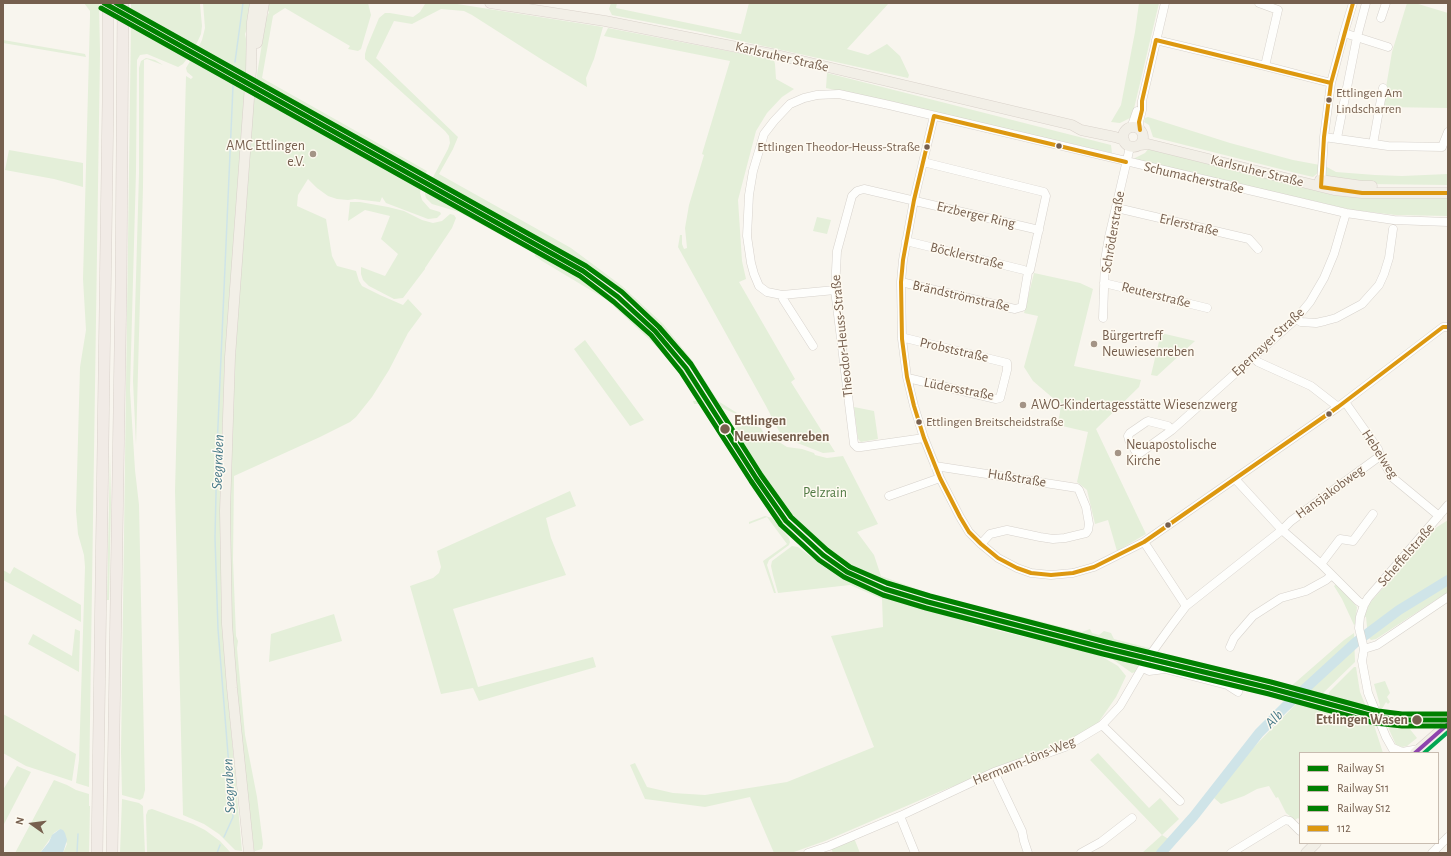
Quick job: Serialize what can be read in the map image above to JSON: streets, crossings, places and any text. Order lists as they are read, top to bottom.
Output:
{
  "streets": {
    "main road": ["Karlsruher Straße"],
    "street": [
      "Schumacherstraße",
      "Erzberger Ring",
      "Erlerstraße",
      "Schröderstraße",
      "Böcklerstraße",
      "Reuterstraße",
      "Brändströmstraße",
      "Theodor-Heuss-Straße",
      "Epernayer Straße",
      "Probststraße",
      "Lüdersstraße",
      "Hebelweg",
      "Hußstraße",
      "Hansjakobweg",
      "Scheffelstraße",
      "Hermann-Löns-Weg"
    ]
  },
  "crossings": [
    ["Karlsruher Straße", "Schröderstraße"],
    ["Schumacherstraße", "Schröderstraße"],
    ["Schumacherstraße", "Theodor-Heuss-Straße"],
    ["Schumacherstraße", "Epernayer Straße"],
    ["Erzberger Ring", "Theodor-Heuss-Straße"],
    ["Erlerstraße", "Schröderstraße"],
    ["Schröderstraße", "Reuterstraße"],
    ["Böcklerstraße", "Brändströmstraße"],
    ["Epernayer Straße", "Hebelweg"],
    ["Probststraße", "Lüdersstraße"],
    ["Hebelweg", "Hansjakobweg"],
    ["Hebelweg", "Scheffelstraße"],
    ["Hansjakobweg", "Hermann-Löns-Weg"]
  ],
  "water": ["Seegraben", "Alb"],
  "parks": ["Pelzrain"],
  "places": [
    "Ettlingen Am Lindscharren",
    "Ettlingen Theodor-Heuss-Straße",
    "AMC Ettlingen e.V.",
    "Bürgertreff Neuwiesenreben",
    "AWO-Kindertagesstätte Wiesenzwerg",
    "Ettlingen Breitscheidstraße",
    "Ettlingen Neuwiesenreben",
    "Neuapostolische Kirche",
    "Ettlingen Wasen"
  ],
  "lines": [
    "rail line S1",
    "rail line S12",
    "transit line 112",
    "rail line S11"
  ],
  "legend": [
    "Railway S1",
    "Railway S11",
    "Railway S12",
    "112"
  ],
  "north": "left"
}
